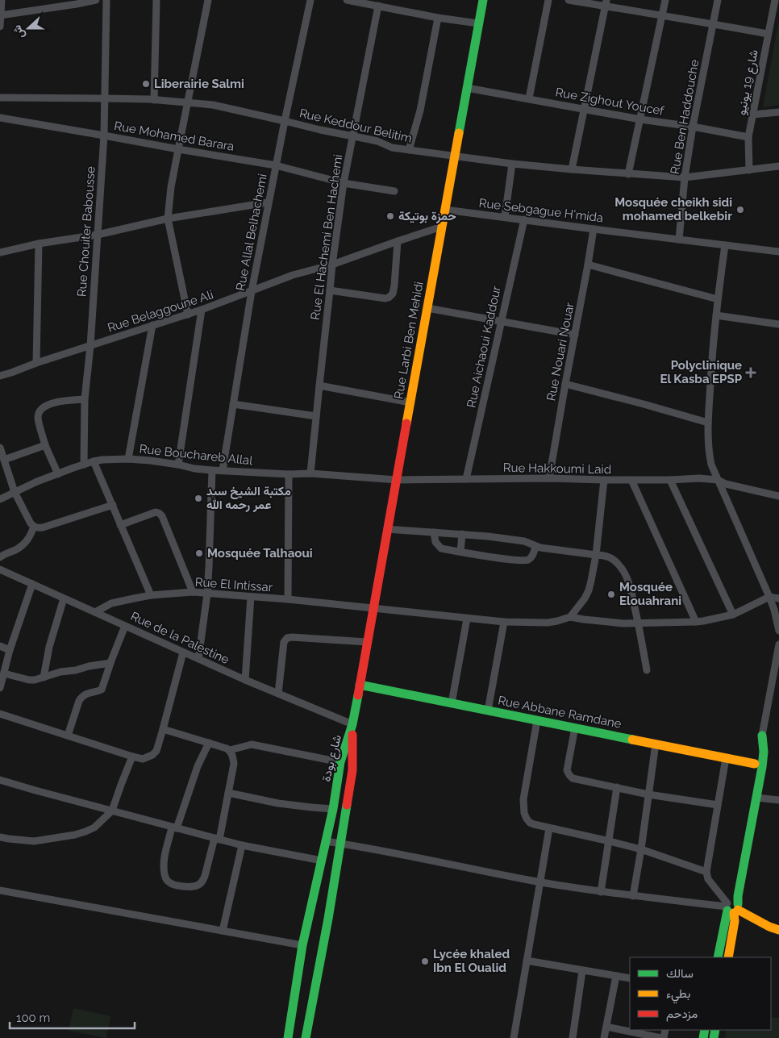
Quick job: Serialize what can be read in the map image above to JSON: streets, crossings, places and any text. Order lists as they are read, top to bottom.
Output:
{
  "streets": {
    "street": [
      "شارع 19 يونيو",
      "Rue Zighout Youcef",
      "Rue Ben Haddouche",
      "Rue Keddour Belitim",
      "Rue Mohamed Barara",
      "Rue Sebgague H'mida",
      "Rue Chouiter Babousse",
      "Rue Allal Belhachemi",
      "Rue El Hachemi Ben Hachemi",
      "Rue Belaggoune Ali",
      "Rue Larbi Ben Mehidi",
      "Rue Aichaoui Kaddour",
      "Rue Nouari Nouar",
      "Rue Bouchareb Allal",
      "Rue Hakkoumi Laid",
      "Rue El Intissar",
      "Rue de la Palestine",
      "Rue Abbane Ramdane",
      "شارع بودة"
    ]
  },
  "crossings": [
    ["شارع 19 يونيو", "Rue Zighout Youcef"],
    ["شارع 19 يونيو", "Rue Keddour Belitim"],
    ["Rue Zighout Youcef", "Rue Ben Haddouche"],
    ["Rue Zighout Youcef", "Rue Larbi Ben Mehidi"],
    ["Rue Ben Haddouche", "Rue Keddour Belitim"],
    ["Rue Ben Haddouche", "Rue Sebgague H'mida"],
    ["Rue Keddour Belitim", "Rue Chouiter Babousse"],
    ["Rue Keddour Belitim", "Rue Allal Belhachemi"],
    ["Rue Keddour Belitim", "Rue El Hachemi Ben Hachemi"],
    ["Rue Keddour Belitim", "Rue Larbi Ben Mehidi"],
    ["Rue Mohamed Barara", "Rue Chouiter Babousse"],
    ["Rue Mohamed Barara", "Rue Allal Belhachemi"],
    ["Rue Mohamed Barara", "Rue El Hachemi Ben Hachemi"],
    ["Rue Sebgague H'mida", "Rue Larbi Ben Mehidi"],
    ["Rue Sebgague H'mida", "Rue Aichaoui Kaddour"],
    ["Rue Sebgague H'mida", "Rue Nouari Nouar"],
    ["Rue Chouiter Babousse", "Rue Belaggoune Ali"],
    ["Rue Chouiter Babousse", "Rue Bouchareb Allal"],
    ["Rue Allal Belhachemi", "Rue Belaggoune Ali"],
    ["Rue Allal Belhachemi", "Rue Bouchareb Allal"],
    ["Rue El Hachemi Ben Hachemi", "Rue Belaggoune Ali"],
    ["Rue El Hachemi Ben Hachemi", "Rue Bouchareb Allal"],
    ["Rue Belaggoune Ali", "Rue Larbi Ben Mehidi"],
    ["Rue Larbi Ben Mehidi", "Rue Bouchareb Allal"],
    ["Rue Larbi Ben Mehidi", "Rue Hakkoumi Laid"],
    ["Rue Larbi Ben Mehidi", "Rue El Intissar"],
    ["Rue Larbi Ben Mehidi", "Rue de la Palestine"],
    ["Rue Larbi Ben Mehidi", "Rue Abbane Ramdane"],
    ["Rue Larbi Ben Mehidi", "شارع بودة"],
    ["Rue Aichaoui Kaddour", "Rue Hakkoumi Laid"],
    ["Rue Nouari Nouar", "Rue Hakkoumi Laid"],
    ["Rue Bouchareb Allal", "Rue Hakkoumi Laid"],
    ["Rue El Intissar", "Rue de la Palestine"],
    ["Rue de la Palestine", "شارع بودة"]
  ],
  "places": {
    "other": [
      "Liberairie Salmi",
      "Mosquée cheikh sidi mohamed belkebir",
      "حمزة بوتيكة",
      "مكتبة الشيخ سيد عمر رحمه الله",
      "Mosquée Talhaoui",
      "Mosquée Elouahrani",
      "Lycée khaled Ibn El Oualid"
    ],
    "health": ["Polyclinique El Kasba EPSP"]
  },
  "legend": ["سالك", "بطيء", "مزدحم"],
  "scale_bar": "100 m",
  "north": "left"
}
